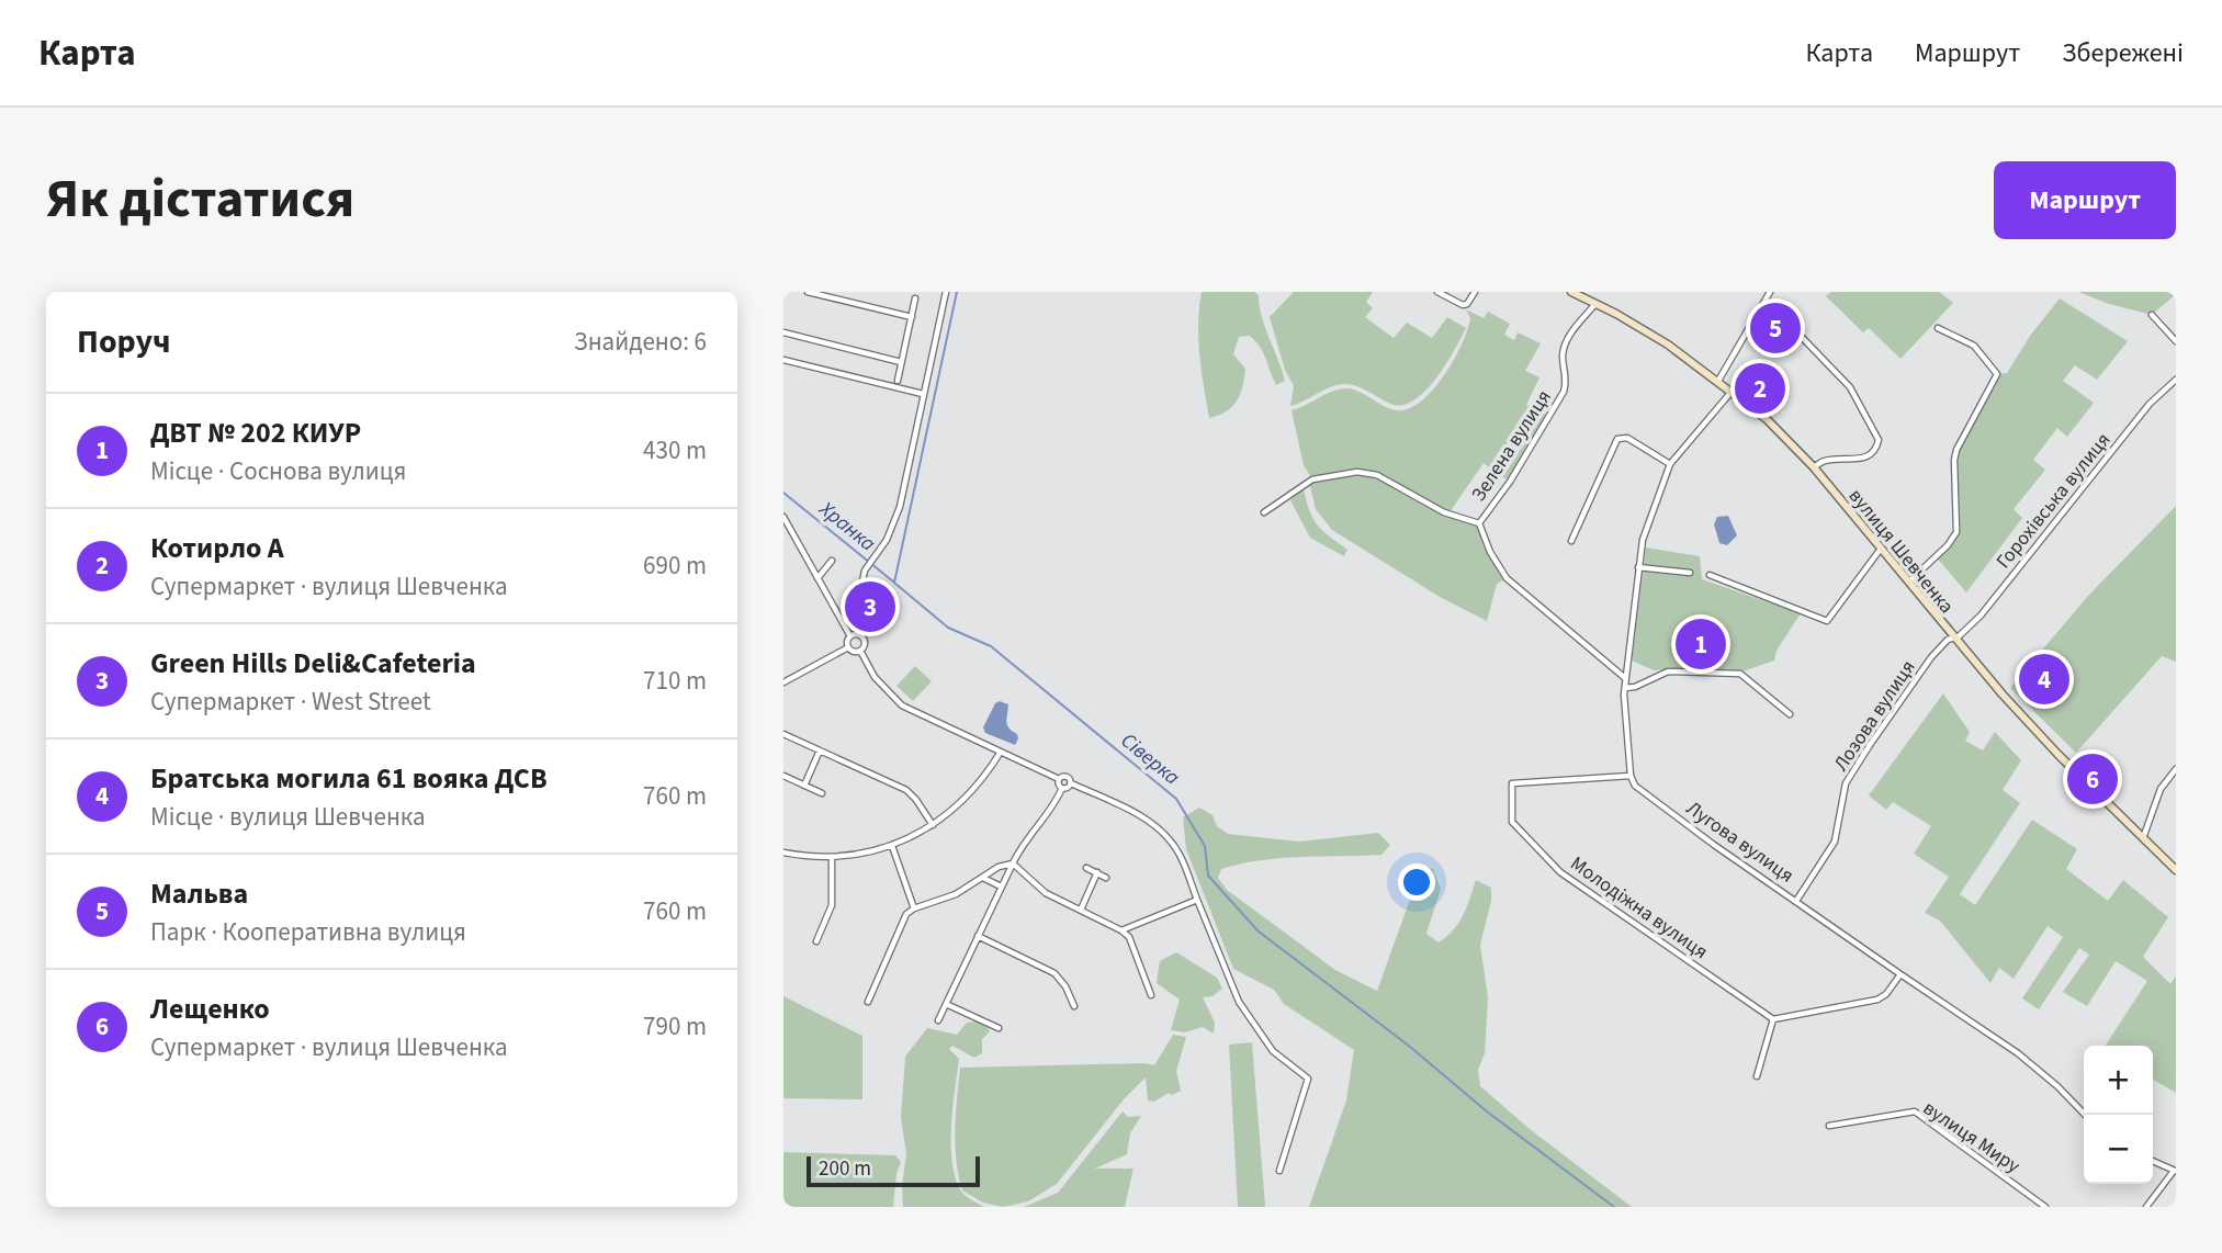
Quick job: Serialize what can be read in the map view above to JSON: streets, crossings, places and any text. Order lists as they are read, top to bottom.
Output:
{
  "streets": {
    "street": [
      "Зелена вулиця",
      "Горохівська вулиця",
      "вулиця Шевченка",
      "Лозова вулиця",
      "Лугова вулиця",
      "Молодіжна вулиця",
      "вулиця Миру"
    ]
  },
  "crossings": [
    ["Зелена вулиця", "вулиця Шевченка"],
    ["Горохівська вулиця", "вулиця Шевченка"],
    ["Горохівська вулиця", "Лозова вулиця"],
    ["вулиця Шевченка", "Лозова вулиця"],
    ["Лозова вулиця", "Лугова вулиця"],
    ["Лугова вулиця", "Молодіжна вулиця"]
  ],
  "water": ["Хранка", "Сіверка"],
  "scale_bar": "200 m",
  "page": {
    "header": "Карта",
    "nav": ["Карта", "Маршрут", "Збережені"],
    "title": "Як дістатися",
    "buttons": "Маршрут",
    "heading": ["Поруч", "Знайдено: 6"],
    "pins": [
      "5",
      "2",
      "3",
      "1",
      "4",
      "6"
    ],
    "list": [
      {
        "mark": "1",
        "name": "ДВТ № 202 КИУР",
        "note": "Місце · Соснова вулиця",
        "value": "430 m"
      },
      {
        "mark": "2",
        "name": "Котирло А",
        "note": "Супермаркет · вулиця Шевченка",
        "value": "690 m"
      },
      {
        "mark": "3",
        "name": "Green Hills Deli&Cafeteria",
        "note": "Супермаркет · West Street",
        "value": "710 m"
      },
      {
        "mark": "4",
        "name": "Братська могила 61 вояка ДСВ",
        "note": "Місце · вулиця Шевченка",
        "value": "760 m"
      },
      {
        "mark": "5",
        "name": "Мальва",
        "note": "Парк · Кооперативна вулиця",
        "value": "760 m"
      },
      {
        "mark": "6",
        "name": "Лещенко",
        "note": "Супермаркет · вулиця Шевченка",
        "value": "790 m"
      }
    ],
    "map_buttons": ["+", "−"],
    "scale": "200 m"
  }
}
